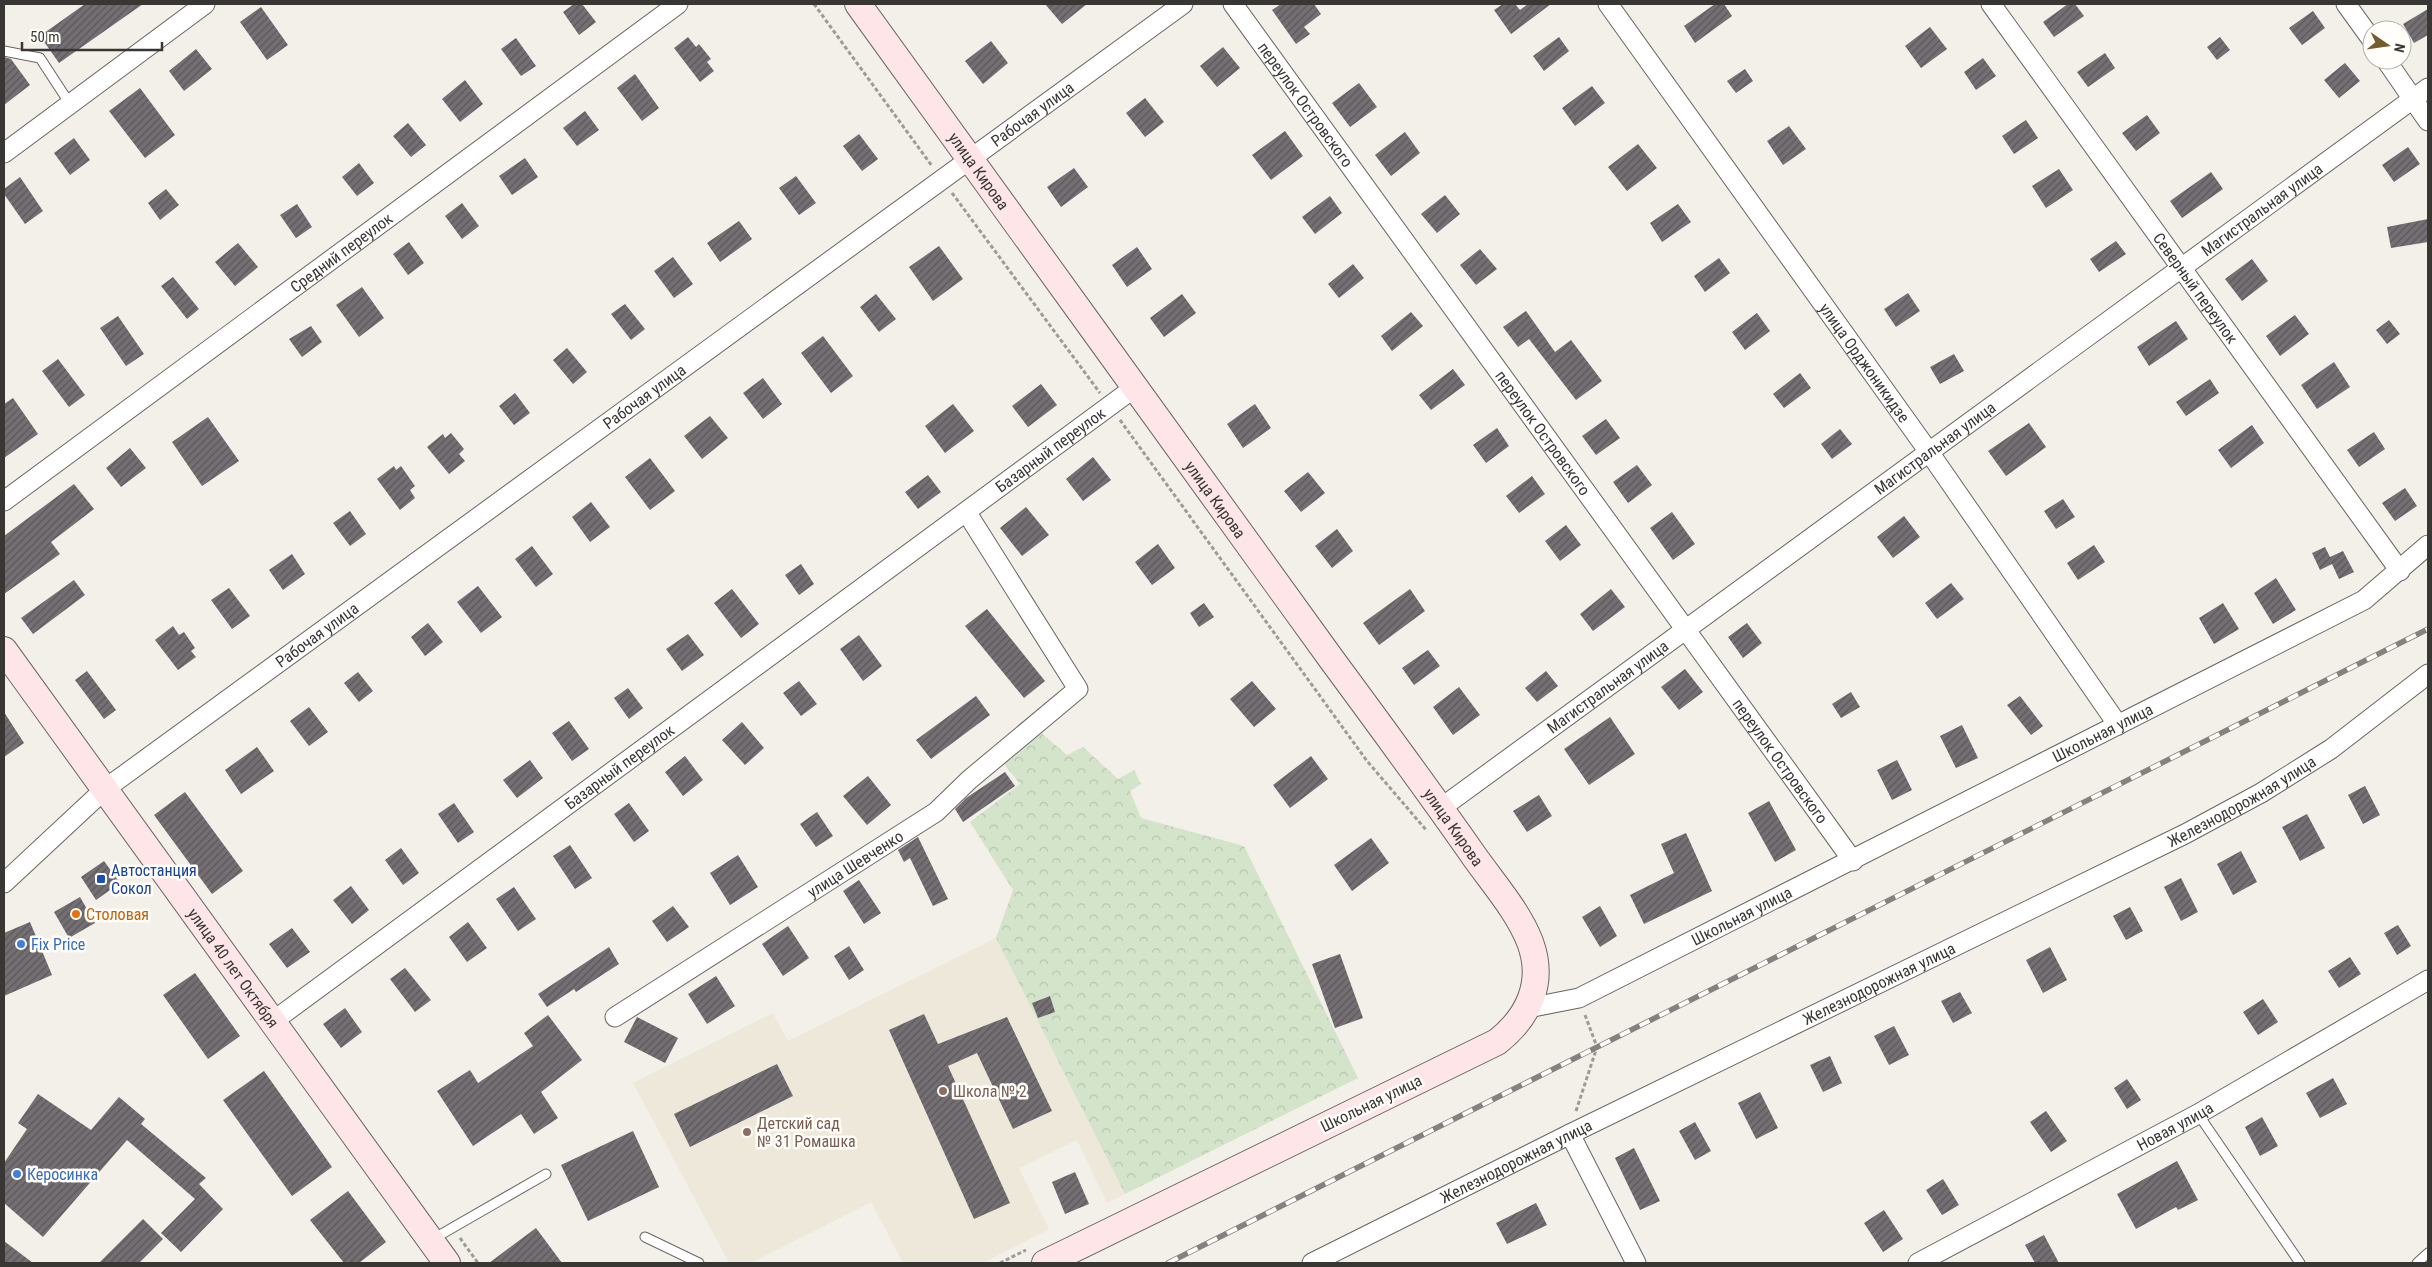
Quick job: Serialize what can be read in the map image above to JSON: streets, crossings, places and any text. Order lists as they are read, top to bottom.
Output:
{
  "streets": {
    "main road": ["улица Кирова", "Школьная улица", "улица 40 лет Октября"],
    "street": [
      "переулок Островского",
      "Рабочая улица",
      "Магистральная улица",
      "Средний переулок",
      "Северный переулок",
      "улица Орджоникидзе",
      "Базарный переулок",
      "Железнодорожная улица",
      "улица Шевченко",
      "Новая улица"
    ]
  },
  "crossings": [
    ["переулок Островского", "Магистральная улица"],
    ["переулок Островского", "Школьная улица"],
    ["Рабочая улица", "улица Кирова"],
    ["Рабочая улица", "улица 40 лет Октября"],
    ["улица Кирова", "Магистральная улица"],
    ["улица Кирова", "Базарный переулок"],
    ["улица Кирова", "Школьная улица"],
    ["Магистральная улица", "Северный переулок"],
    ["Магистральная улица", "улица Орджоникидзе"],
    ["Северный переулок", "Школьная улица"],
    ["улица Орджоникидзе", "Школьная улица"],
    ["Базарный переулок", "улица Шевченко"],
    ["Базарный переулок", "улица 40 лет Октября"]
  ],
  "places": {
    "transit": ["Автостанция Сокол"],
    "other": [
      "Столовая",
      "Fix Price",
      "Школа № 2",
      "Детский сад № 31 Ромашка",
      "Керосинка"
    ]
  },
  "scale_bar": "50 m",
  "north": "right"
}
